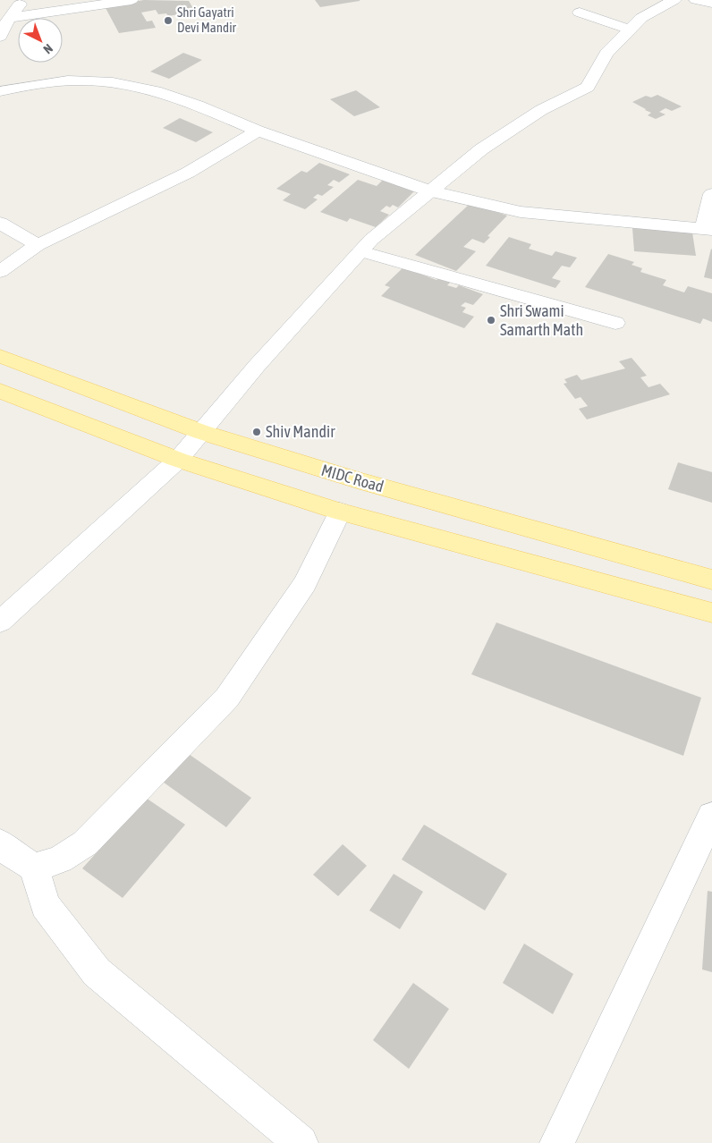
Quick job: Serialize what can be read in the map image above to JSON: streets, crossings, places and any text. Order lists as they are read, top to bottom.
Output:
{
  "streets": {
    "main road": ["MIDC Road"]
  },
  "places": ["Shri Gayatri Devi Mandir", "Shri Swami Samarth Math", "Shiv Mandir"],
  "north": "bottom right"
}
